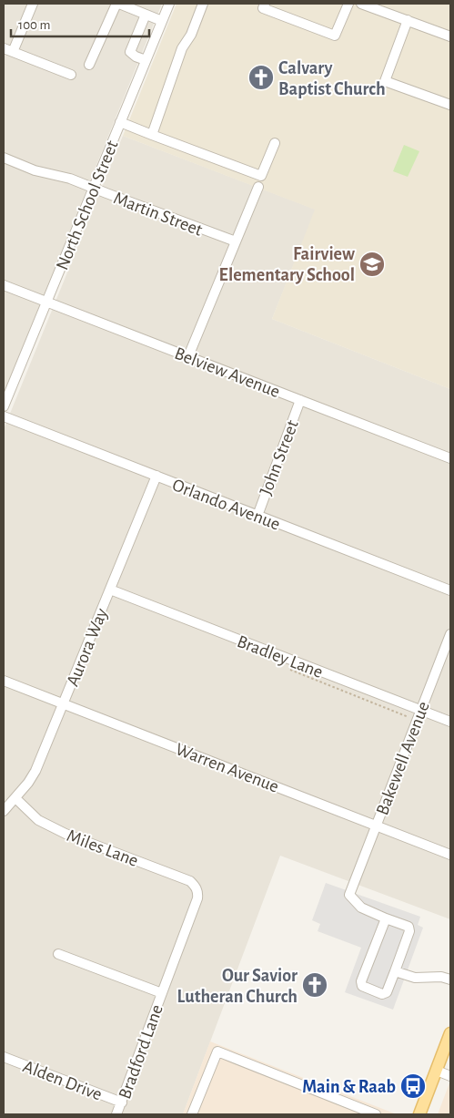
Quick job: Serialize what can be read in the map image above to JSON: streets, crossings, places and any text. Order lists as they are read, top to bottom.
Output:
{
  "streets": {
    "street": [
      "North School Street",
      "Martin Street",
      "Belview Avenue",
      "John Street",
      "Orlando Avenue",
      "Aurora Way",
      "Bradley Lane",
      "Bakewell Avenue",
      "Warren Avenue",
      "Miles Lane",
      "Bradford Lane",
      "Alden Drive"
    ]
  },
  "crossings": [
    ["North School Street", "Martin Street"],
    ["North School Street", "Belview Avenue"],
    ["Belview Avenue", "John Street"],
    ["John Street", "Orlando Avenue"],
    ["Orlando Avenue", "Aurora Way"],
    ["Aurora Way", "Bradley Lane"],
    ["Aurora Way", "Warren Avenue"],
    ["Aurora Way", "Miles Lane"],
    ["Bradley Lane", "Bakewell Avenue"],
    ["Bakewell Avenue", "Warren Avenue"],
    ["Miles Lane", "Bradford Lane"],
    ["Bradford Lane", "Alden Drive"]
  ],
  "places": {
    "church": ["Calvary Baptist Church", "Our Savior Lutheran Church"],
    "school or university": ["Fairview Elementary School"],
    "bus stop": ["Main & Raab"]
  },
  "scale_bar": "100 m"
}
